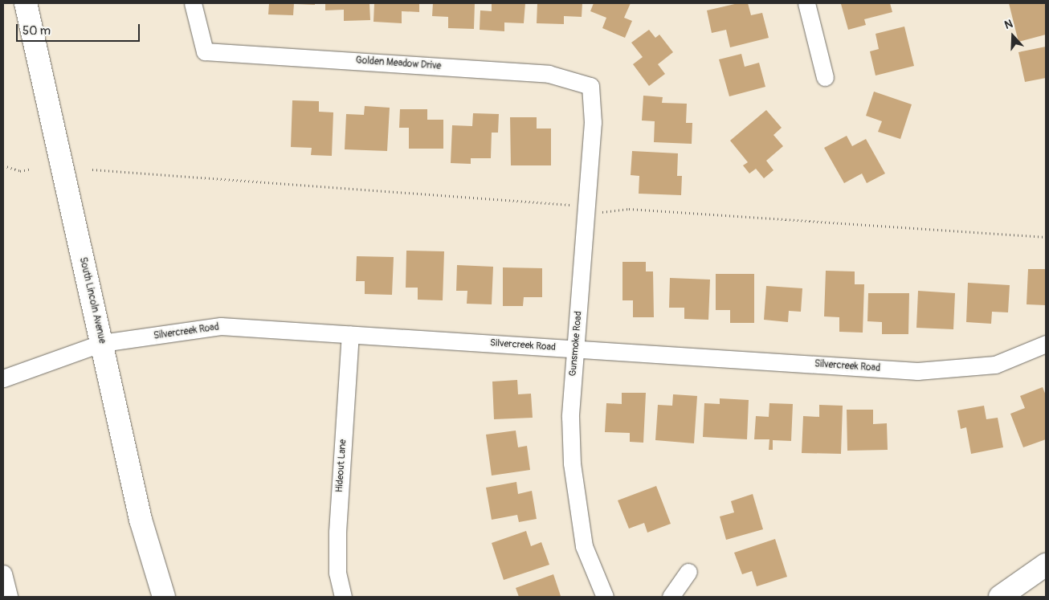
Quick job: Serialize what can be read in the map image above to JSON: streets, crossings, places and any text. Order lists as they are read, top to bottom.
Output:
{
  "streets": {
    "main road": ["South Lincoln Avenue"],
    "street": [
      "Golden Meadow Drive",
      "Silvercreek Road",
      "Gunsmoke Road",
      "Hideout Lane"
    ]
  },
  "crossings": [
    ["Golden Meadow Drive", "Gunsmoke Road"],
    ["South Lincoln Avenue", "Silvercreek Road"],
    ["Silvercreek Road", "Gunsmoke Road"],
    ["Silvercreek Road", "Hideout Lane"]
  ],
  "scale_bar": "50 m",
  "north": "top"
}
